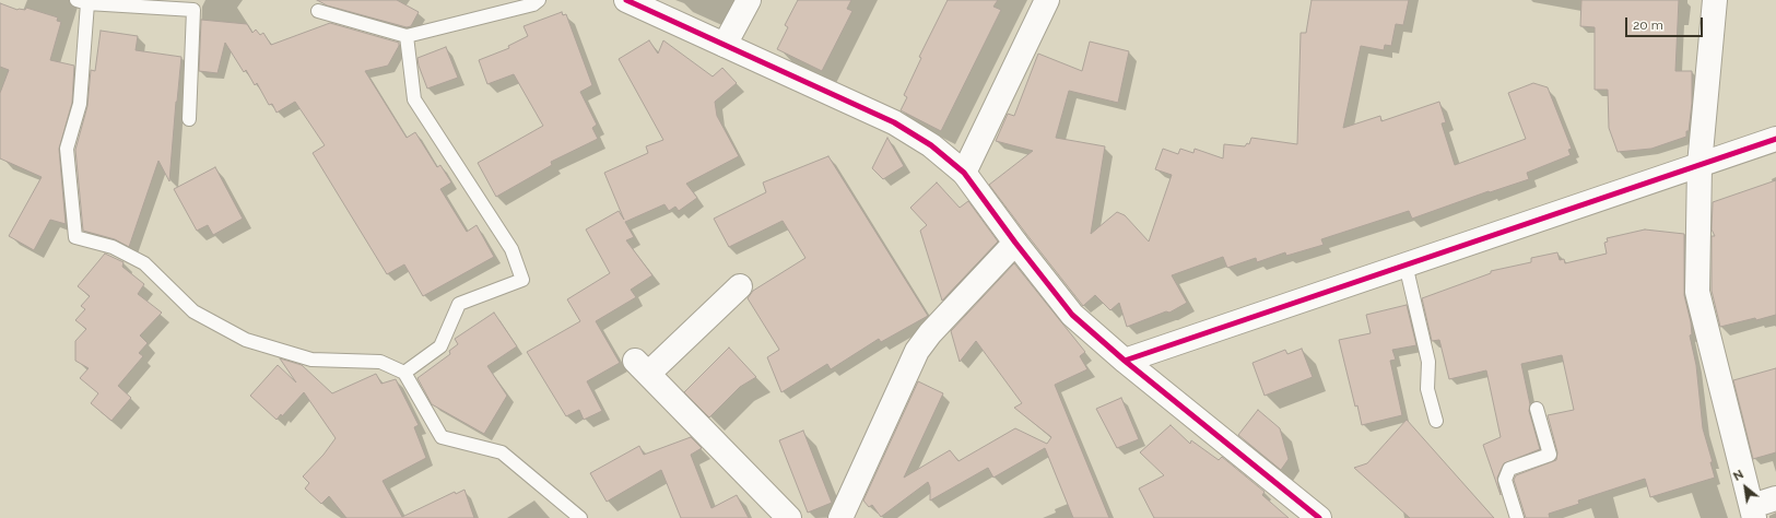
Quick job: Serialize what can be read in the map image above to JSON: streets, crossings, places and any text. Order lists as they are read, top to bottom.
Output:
{
  "scale_bar": "20 m",
  "north": "top left"
}
